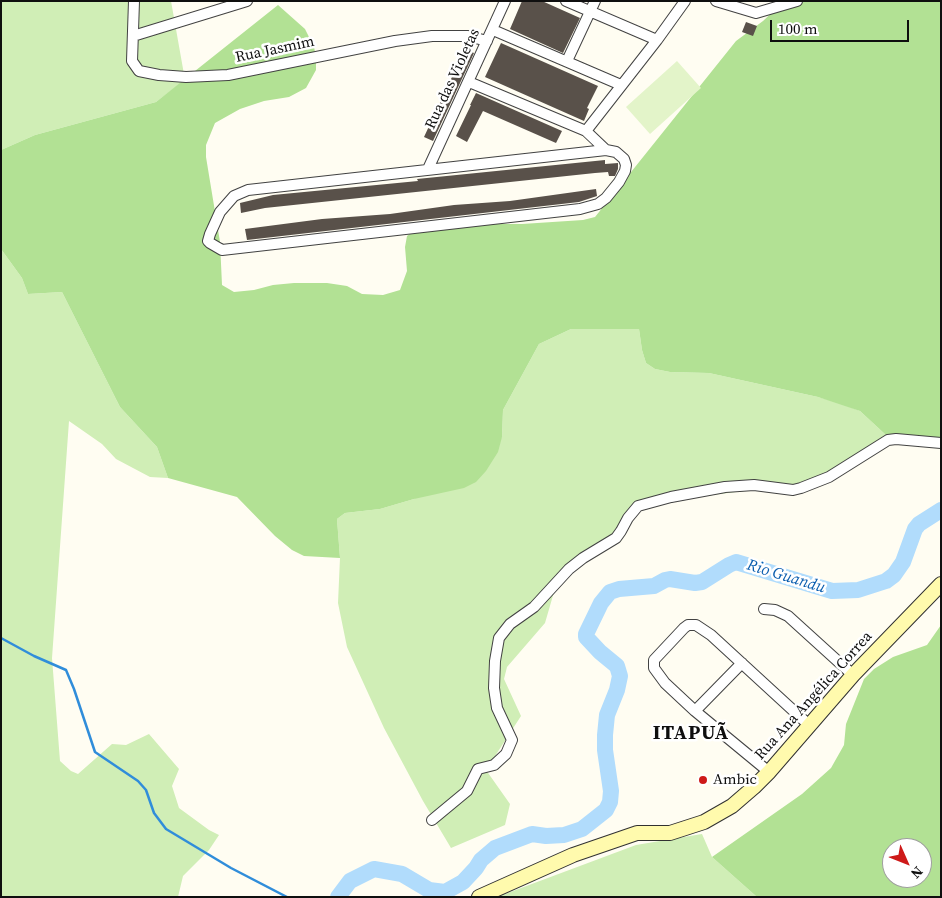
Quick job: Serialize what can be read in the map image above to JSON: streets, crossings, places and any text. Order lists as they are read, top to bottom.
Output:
{
  "streets": {
    "street": ["Rua Jasmim", "Rua das Violetas", "Rua Ana Angélica Correa"]
  },
  "crossings": [
    ["Rua Jasmim", "Rua das Violetas"]
  ],
  "districts": ["ITAPUÃ"],
  "water": ["Rio Guandu"],
  "places": ["Ambic"],
  "scale_bar": "100 m",
  "north": "bottom right"
}
